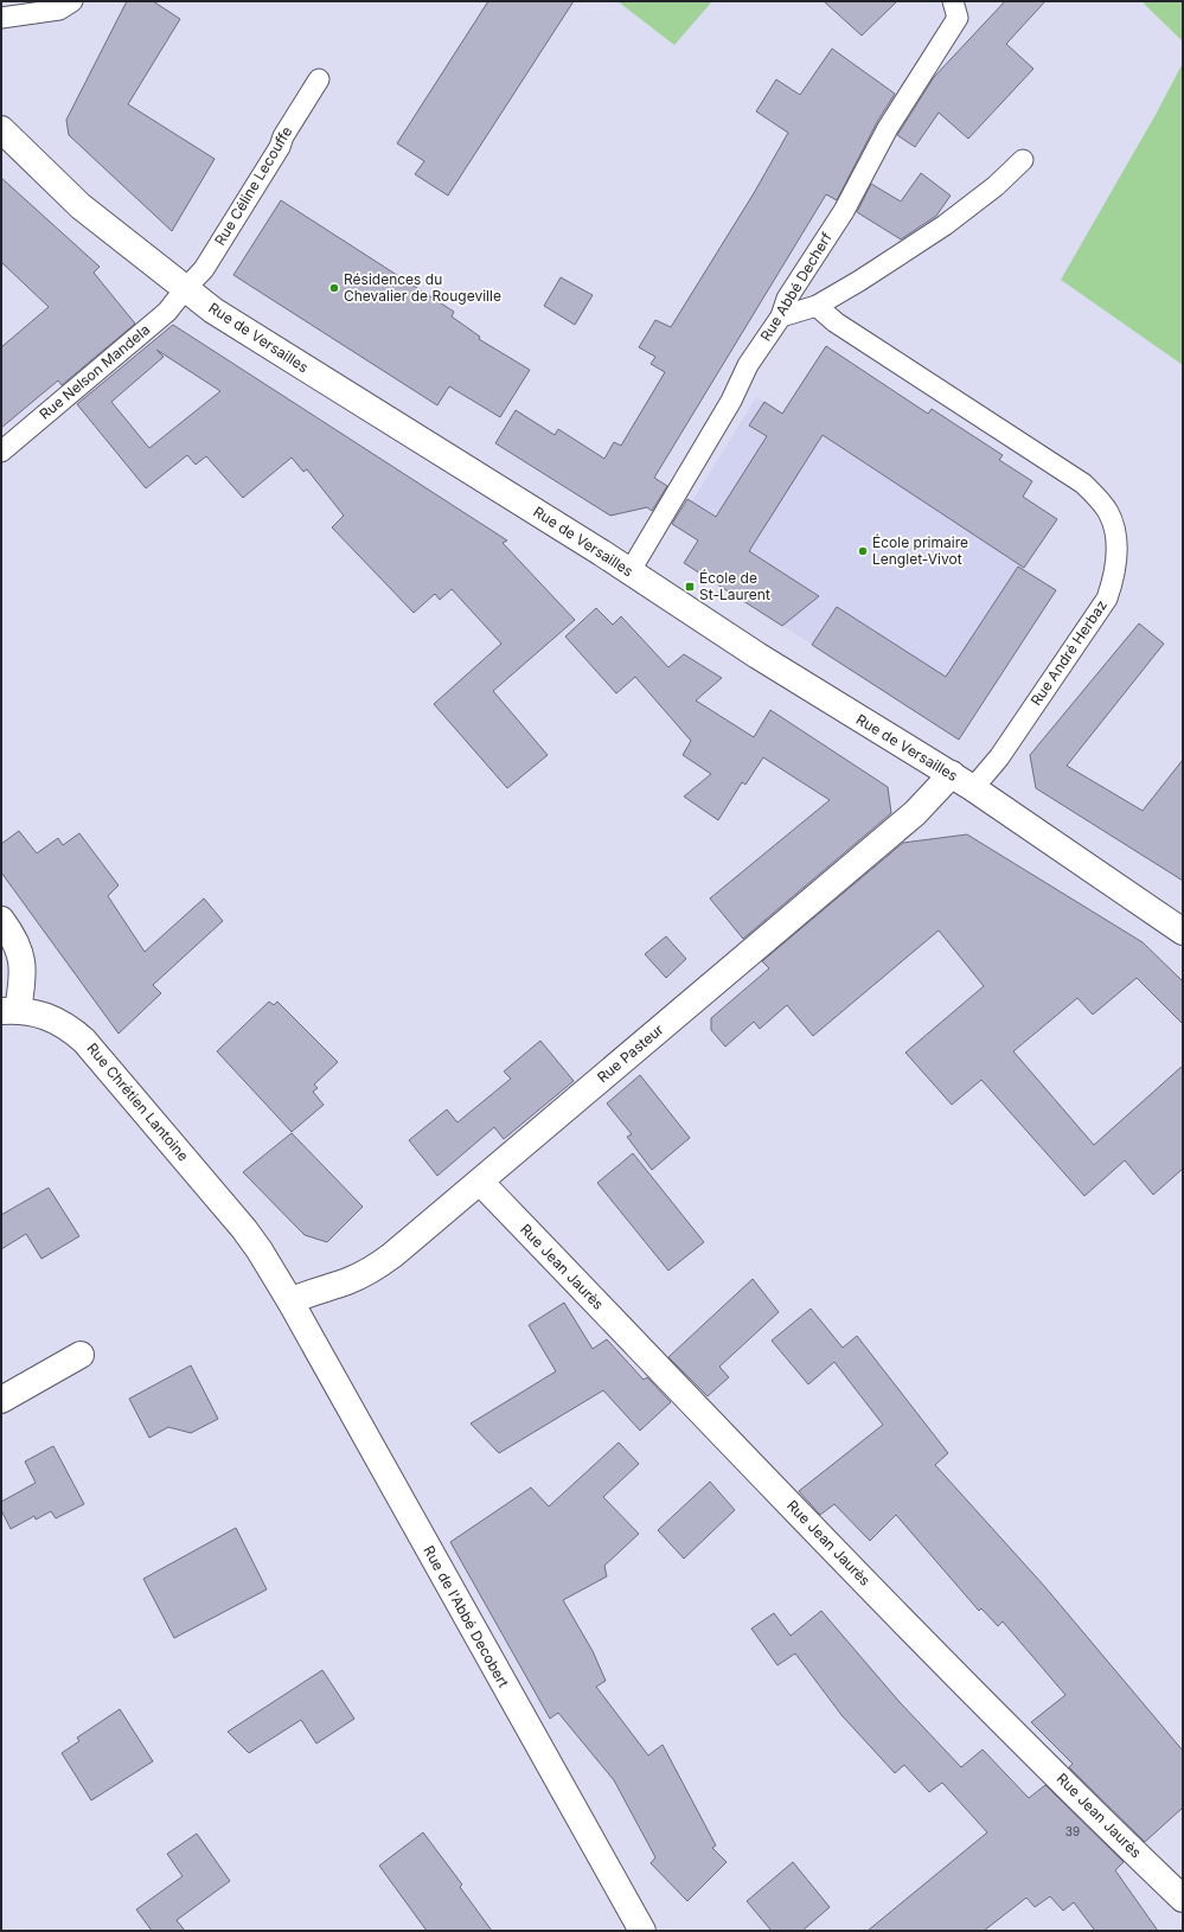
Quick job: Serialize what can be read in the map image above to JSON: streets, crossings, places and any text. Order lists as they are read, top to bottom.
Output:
{
  "streets": {
    "street": [
      "Rue de Versailles",
      "Rue Pasteur",
      "Rue Chrétien Lantoine",
      "Rue Jean Jaurès",
      "Rue de l'Abbé Decobert"
    ],
    "lane": [
      "Rue Céline Lecouffe",
      "Rue Abbé Decherf",
      "Rue Nelson Mandela",
      "Rue André Herbaz"
    ]
  },
  "crossings": [
    ["Rue Céline Lecouffe", "Rue de Versailles"],
    ["Rue Céline Lecouffe", "Rue Nelson Mandela"],
    ["Rue Abbé Decherf", "Rue de Versailles"],
    ["Rue de Versailles", "Rue Nelson Mandela"],
    ["Rue de Versailles", "Rue André Herbaz"],
    ["Rue de Versailles", "Rue Pasteur"],
    ["Rue Pasteur", "Rue Chrétien Lantoine"],
    ["Rue Pasteur", "Rue Jean Jaurès"],
    ["Rue Pasteur", "Rue de l'Abbé Decobert"],
    ["Rue Chrétien Lantoine", "Rue de l'Abbé Decobert"]
  ],
  "places": {
    "other": ["Résidences du Chevalier de Rougeville", "École primaire Lenglet-Vivot"],
    "transit": ["École de St-Laurent"]
  },
  "house_numbers": ["39"]
}
